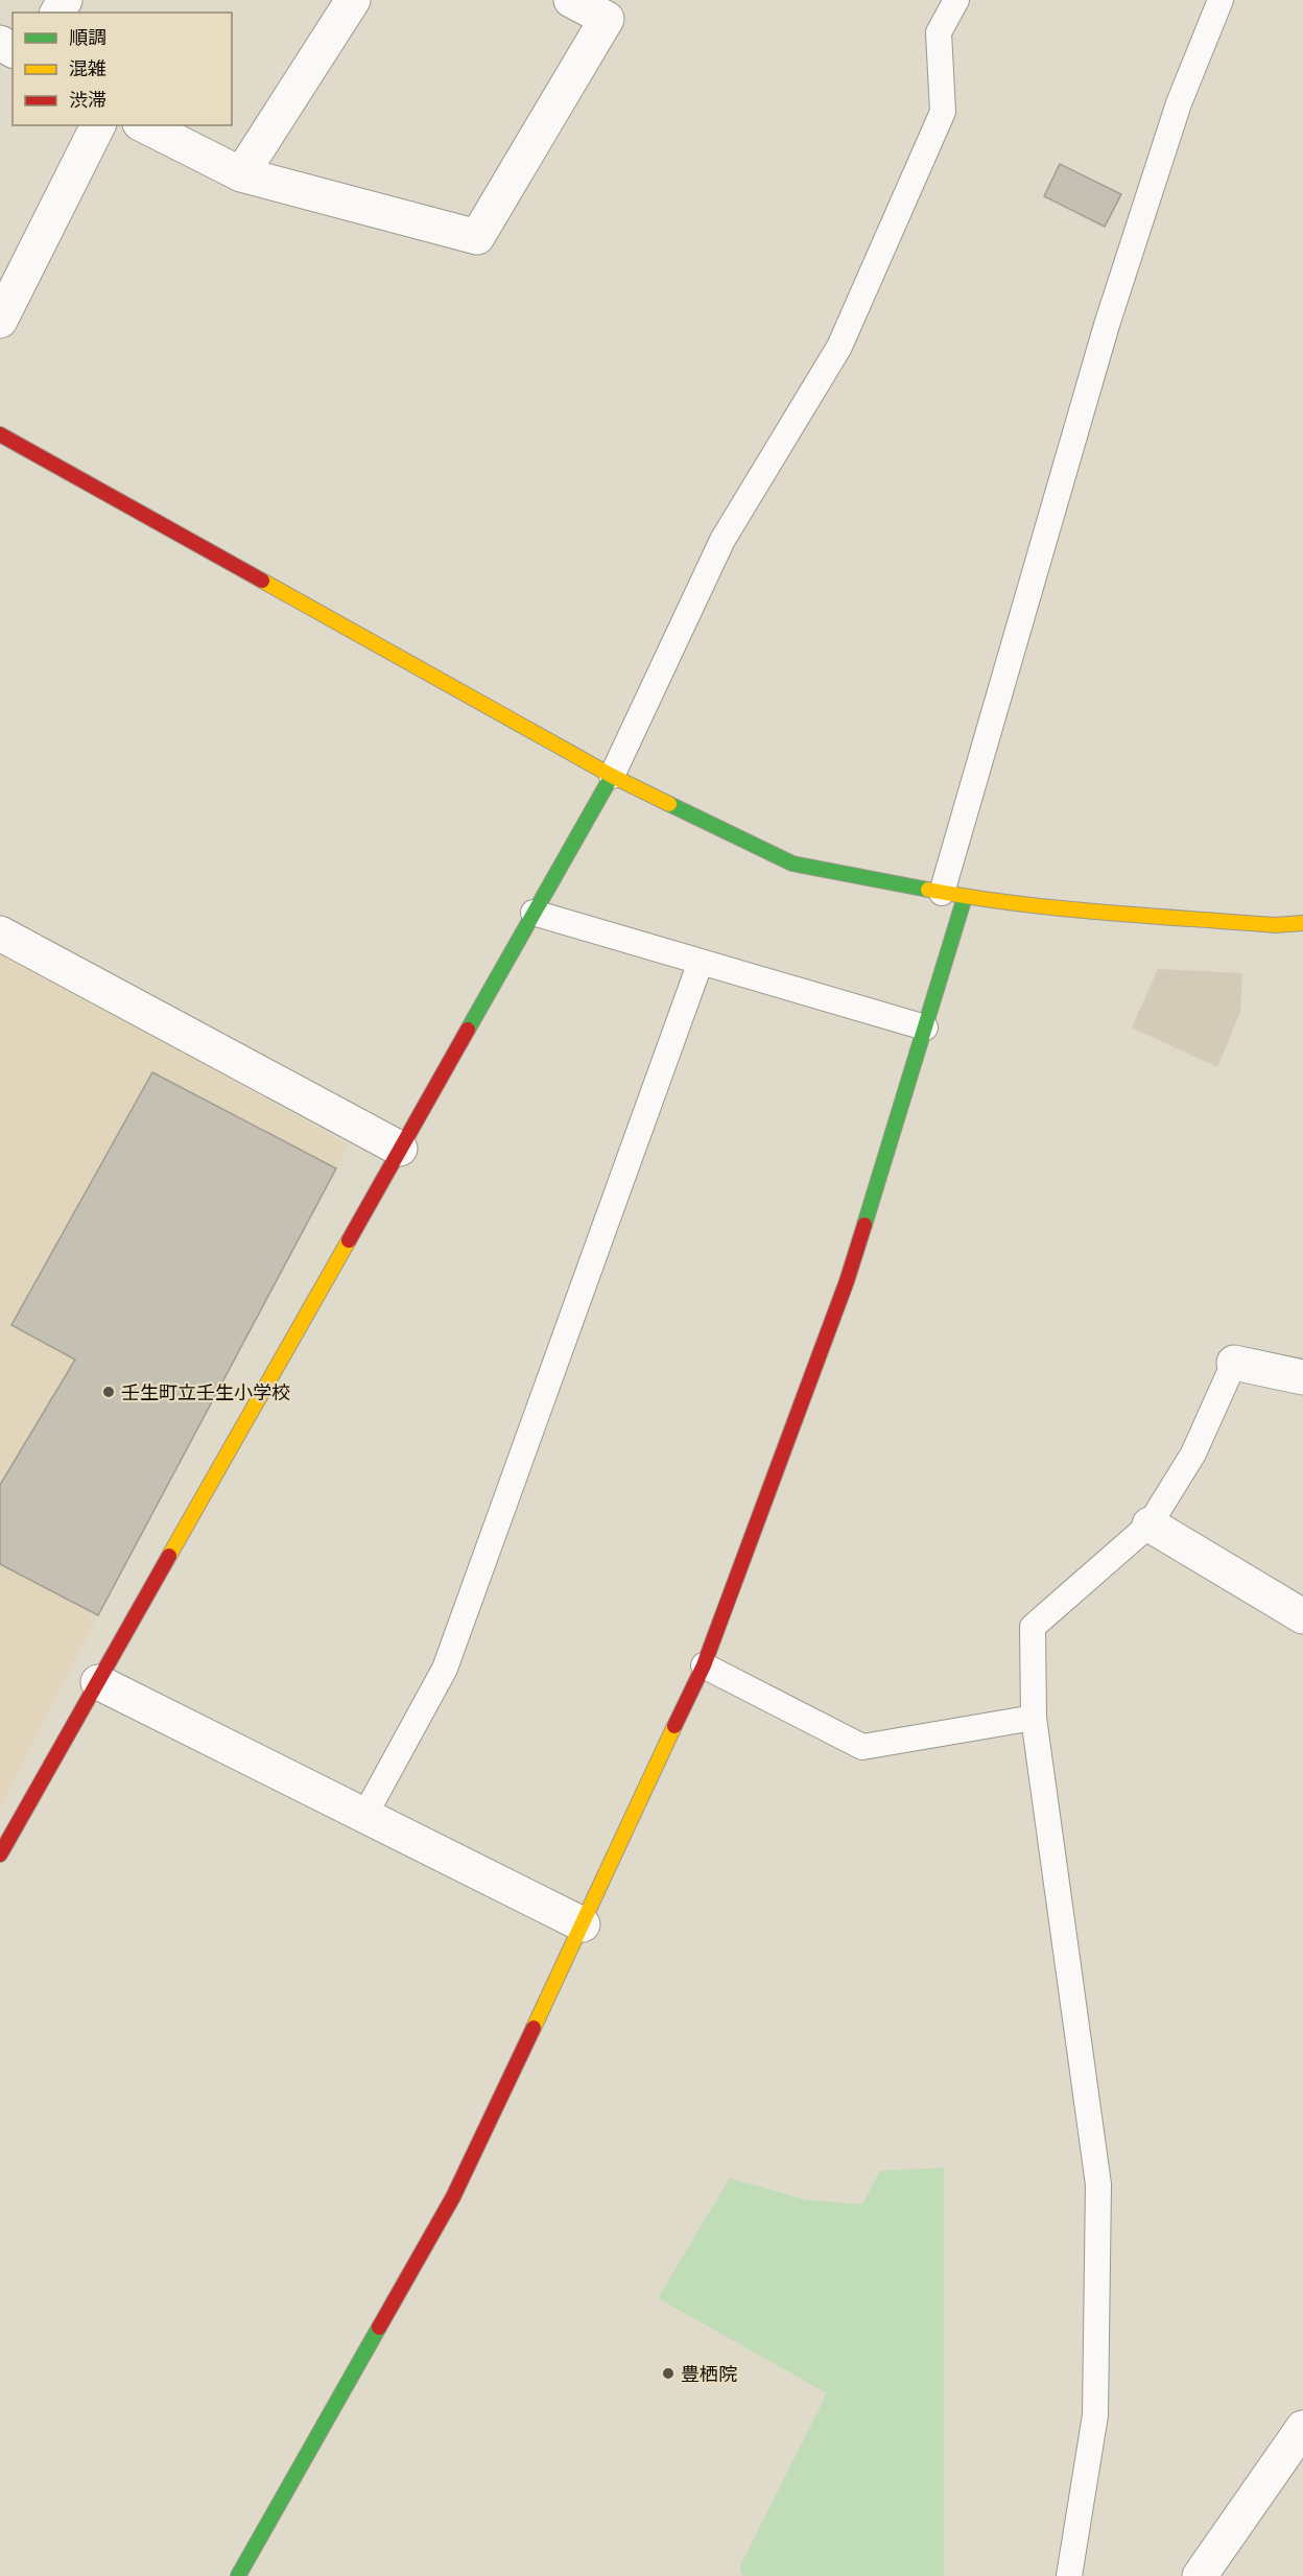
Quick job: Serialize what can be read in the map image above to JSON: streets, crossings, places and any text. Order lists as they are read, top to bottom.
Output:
{
  "places": ["壬生町立壬生小学校", "豊栖院"],
  "legend": ["順調", "混雑", "渋滞"]
}
